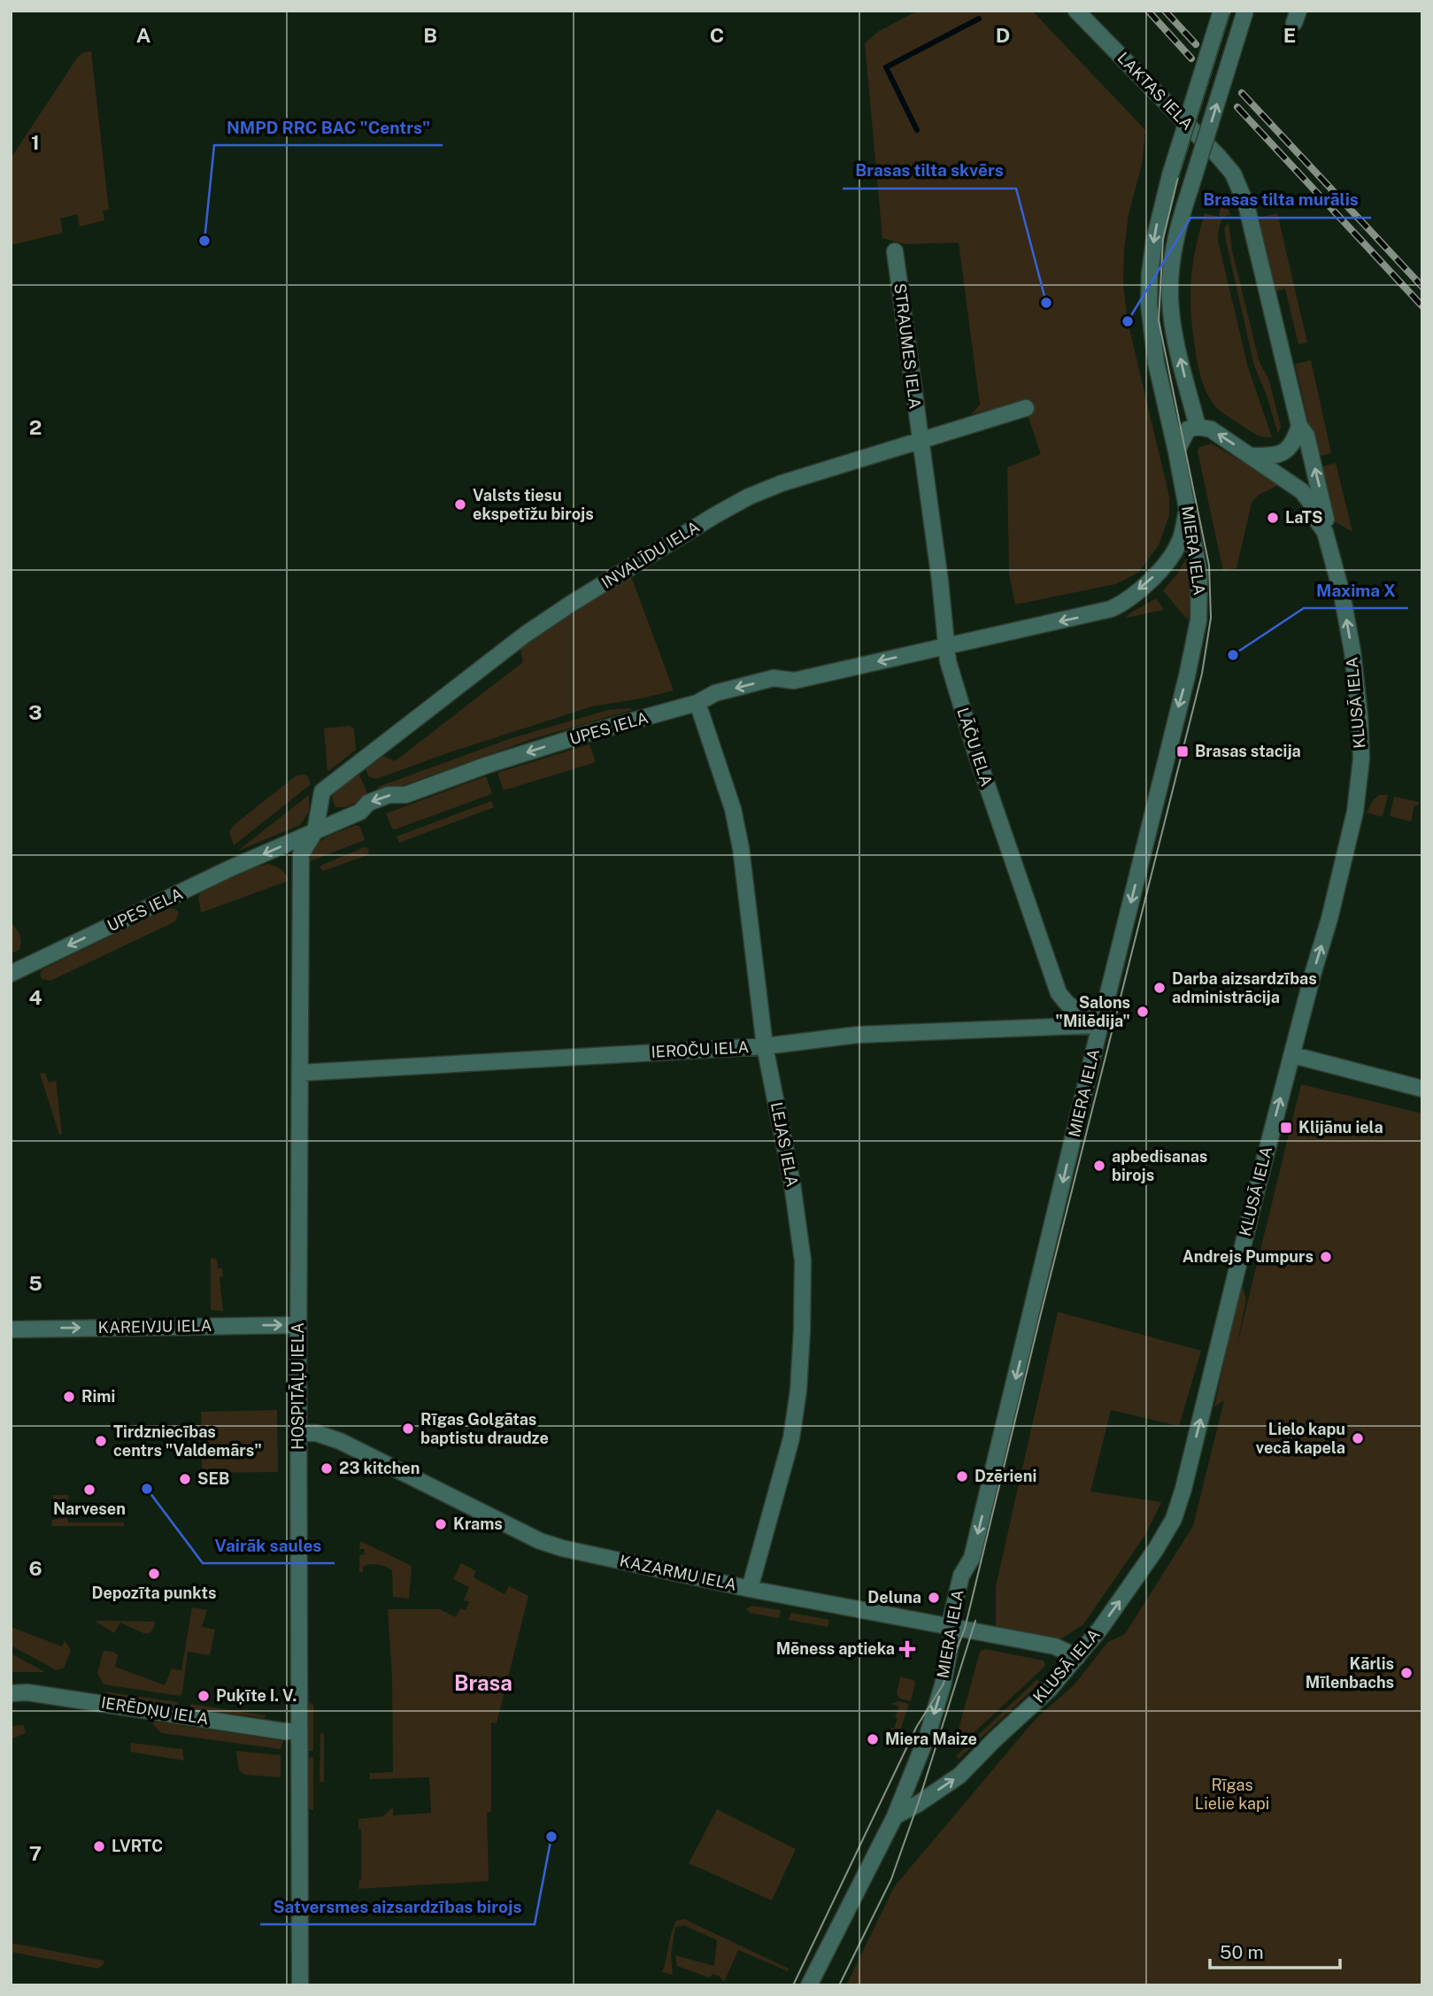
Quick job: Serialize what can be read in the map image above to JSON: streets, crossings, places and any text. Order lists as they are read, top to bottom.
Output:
{
  "streets": {
    "street": [
      "LAKTAS IELA",
      "STRAUMES IELA",
      "MIERA IELA",
      "INVALĪDU IELA",
      "KLUSĀ IELA",
      "UPES IELA",
      "LĀČU IELA",
      "IEROČU IELA",
      "LEJAS IELA",
      "KAREIVJU IELA",
      "HOSPITĀĻU IELA",
      "KAZARMU IELA",
      "IERĒDŅU IELA"
    ]
  },
  "crossings": [
    ["LAKTAS IELA", "KLUSĀ IELA"],
    ["STRAUMES IELA", "INVALĪDU IELA"],
    ["STRAUMES IELA", "LĀČU IELA"],
    ["MIERA IELA", "KLUSĀ IELA"],
    ["MIERA IELA", "UPES IELA"],
    ["MIERA IELA", "LĀČU IELA"],
    ["MIERA IELA", "IEROČU IELA"],
    ["MIERA IELA", "KAZARMU IELA"],
    ["INVALĪDU IELA", "LĀČU IELA"],
    ["INVALĪDU IELA", "HOSPITĀĻU IELA"],
    ["KLUSĀ IELA", "KAZARMU IELA"],
    ["UPES IELA", "LĀČU IELA"],
    ["UPES IELA", "LEJAS IELA"],
    ["UPES IELA", "HOSPITĀĻU IELA"],
    ["LĀČU IELA", "IEROČU IELA"],
    ["IEROČU IELA", "LEJAS IELA"],
    ["IEROČU IELA", "HOSPITĀĻU IELA"],
    ["LEJAS IELA", "KAZARMU IELA"],
    ["KAREIVJU IELA", "HOSPITĀĻU IELA"],
    ["HOSPITĀĻU IELA", "KAZARMU IELA"],
    ["HOSPITĀĻU IELA", "IERĒDŅU IELA"]
  ],
  "one_way": [
    "MIERA IELA",
    "KLUSĀ IELA",
    "UPES IELA",
    "KAREIVJU IELA"
  ],
  "districts": ["Brasa"],
  "parks": ["Rīgas Lielie kapi"],
  "places": {
    "other": [
      "NMPD RRC BAC \"Centrs\"",
      "Brasas tilta skvērs",
      "Brasas tilta murālis",
      "Valsts tiesu ekspetīžu birojs",
      "LaTS",
      "Maxima X",
      "Darba aizsardzības administrācija",
      "Salons \"Milēdija\"",
      "apbedisanas birojs",
      "Andrejs Pumpurs",
      "Rimi",
      "Rīgas Golgātas baptistu draudze",
      "Lielo kapu vecā kapela",
      "Tirdzniecības centrs \"Valdemārs\"",
      "23 kitchen",
      "Dzērieni",
      "SEB",
      "Vairāk saules",
      "Narvesen",
      "Krams",
      "Depozīta punkts",
      "Deluna",
      "Kārlis Mīlenbachs",
      "Puķīte I. V.",
      "Miera Maize",
      "Satversmes aizsardzības birojs",
      "LVRTC"
    ],
    "transit": ["Brasas stacija", "Klijānu iela"],
    "health": ["Mēness aptieka"]
  },
  "scale_bar": "50 m",
  "grid": {
    "columns": [
      "A",
      "B",
      "C",
      "D",
      "E"
    ],
    "rows": [
      "1",
      "2",
      "3",
      "4",
      "5",
      "6",
      "7"
    ]
  }
}
